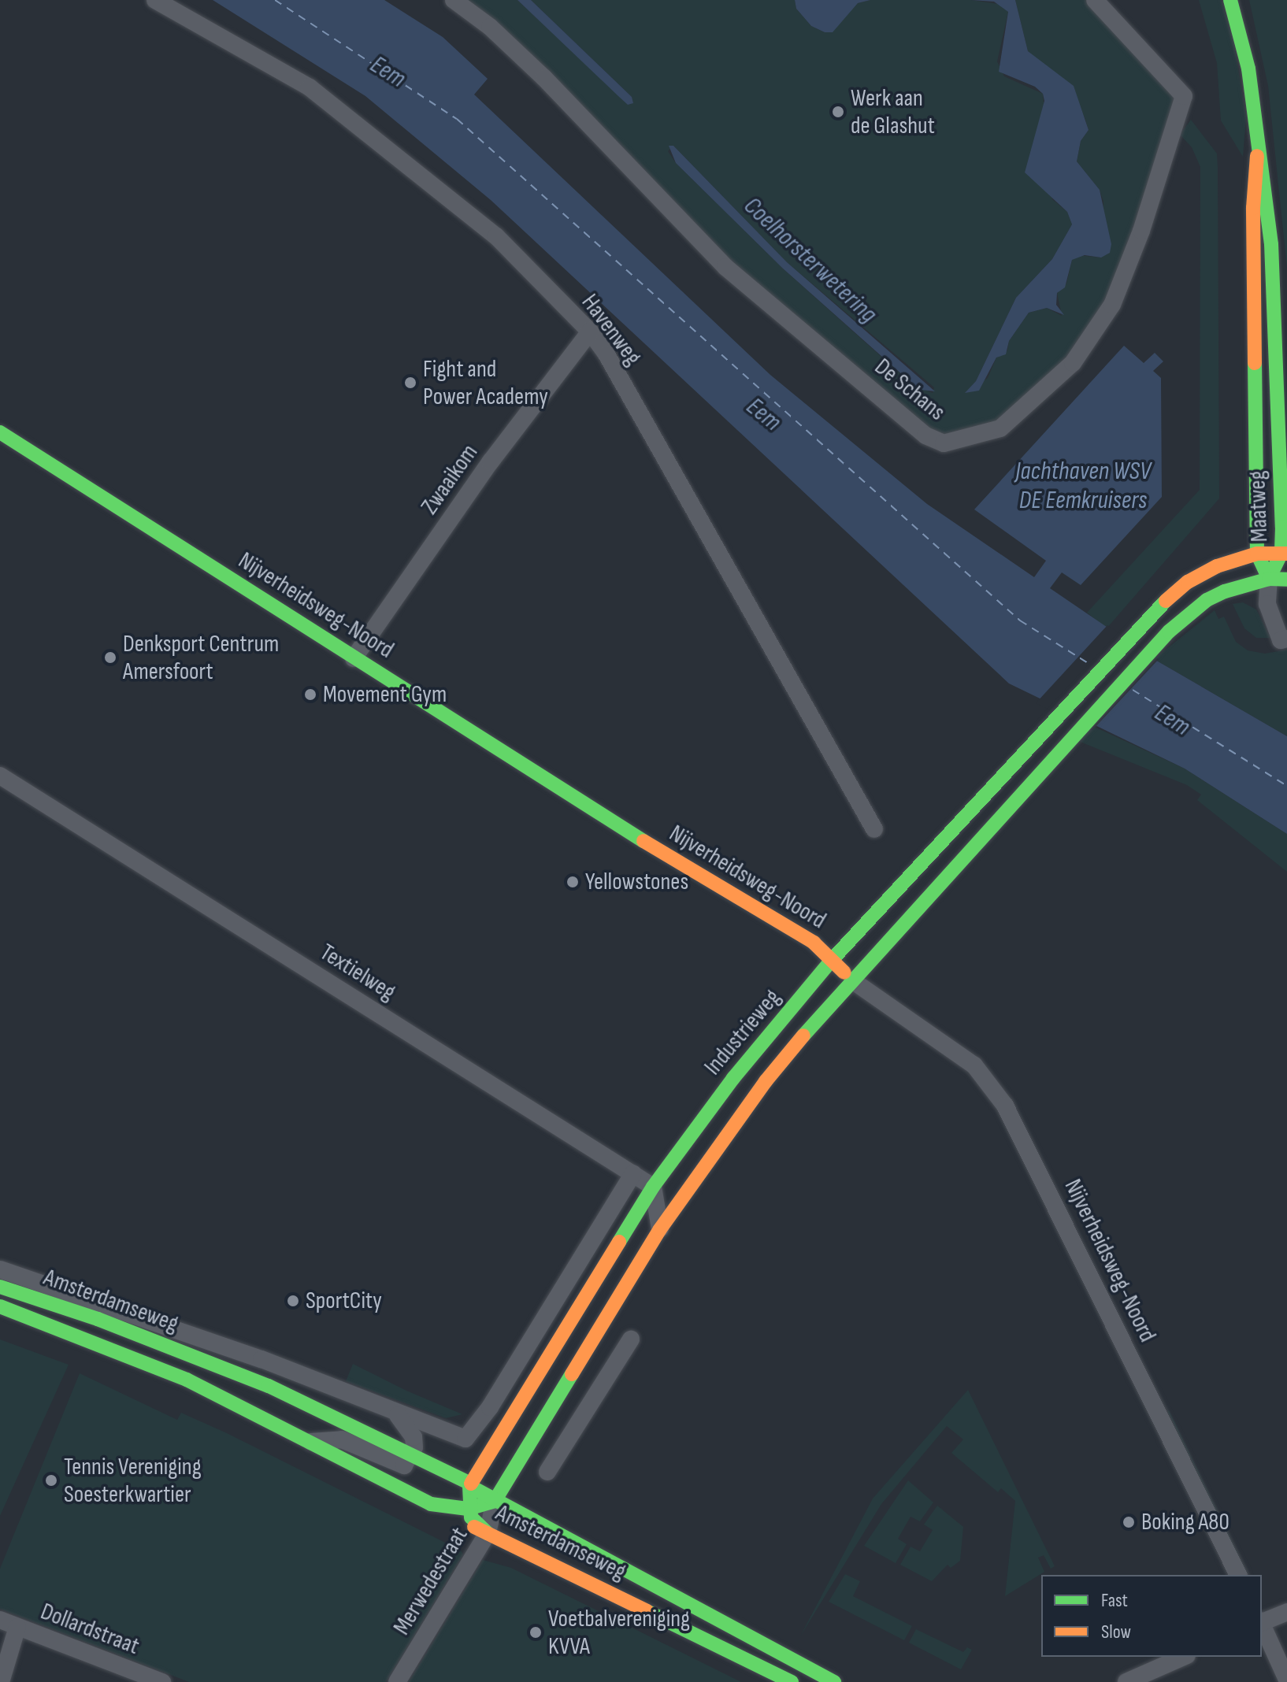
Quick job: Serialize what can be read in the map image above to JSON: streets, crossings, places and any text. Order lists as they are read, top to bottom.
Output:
{
  "streets": {
    "main road": [
      "Maatweg",
      "Nijverheidsweg-Noord",
      "Industrieweg",
      "Amsterdamseweg"
    ],
    "street": [
      "Havenweg",
      "De Schans",
      "Zwaaikom",
      "Textielweg",
      "Merwedestraat",
      "Dollardstraat"
    ]
  },
  "crossings": [
    ["Havenweg", "Zwaaikom"],
    ["Zwaaikom", "Nijverheidsweg-Noord"],
    ["Maatweg", "Industrieweg"],
    ["Nijverheidsweg-Noord", "Industrieweg"],
    ["Textielweg", "Industrieweg"],
    ["Textielweg", "Amsterdamseweg"],
    ["Industrieweg", "Amsterdamseweg"],
    ["Amsterdamseweg", "Merwedestraat"]
  ],
  "water": ["Eem", "Coelhorsterwetering", "Jachthaven WSV DE Eemkruisers"],
  "places": [
    "Werk aan de Glashut",
    "Fight and Power Academy",
    "Denksport Centrum Amersfoort",
    "Movement Gym",
    "Yellowstones",
    "SportCity",
    "Tennis Vereniging Soesterkwartier",
    "Boking A80",
    "Voetbalvereniging KVVA"
  ],
  "legend": ["Fast", "Slow"]
}
